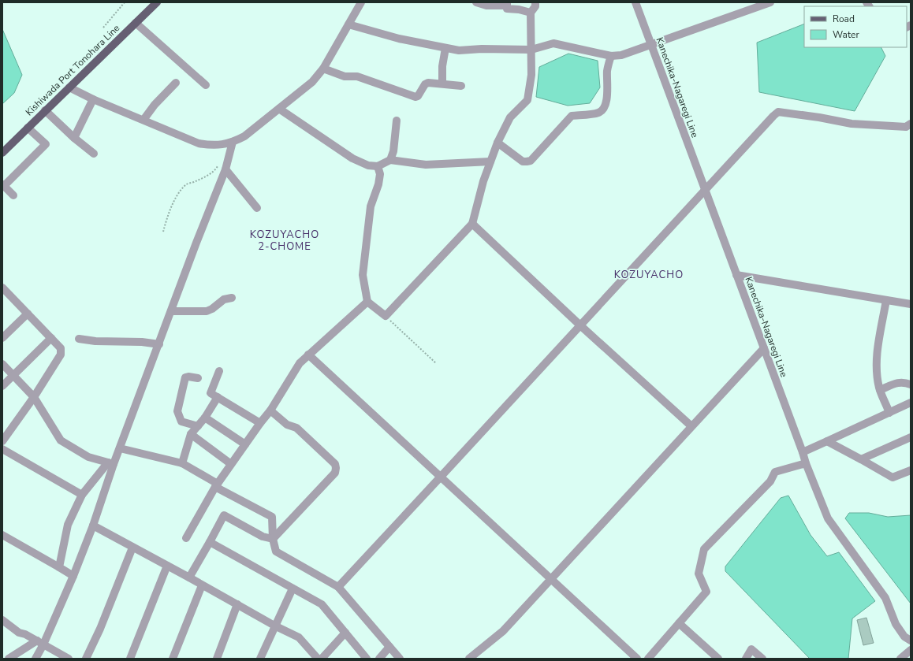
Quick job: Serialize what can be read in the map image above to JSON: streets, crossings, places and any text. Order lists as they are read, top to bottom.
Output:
{
  "streets": {
    "main road": ["Kishiwada Port Tonohara Line"],
    "street": ["Kanechika-Nagaregi Line"]
  },
  "districts": ["KOZUYACHO 2-CHOME", "KOZUYACHO"],
  "legend": ["Road", "Water"]
}
